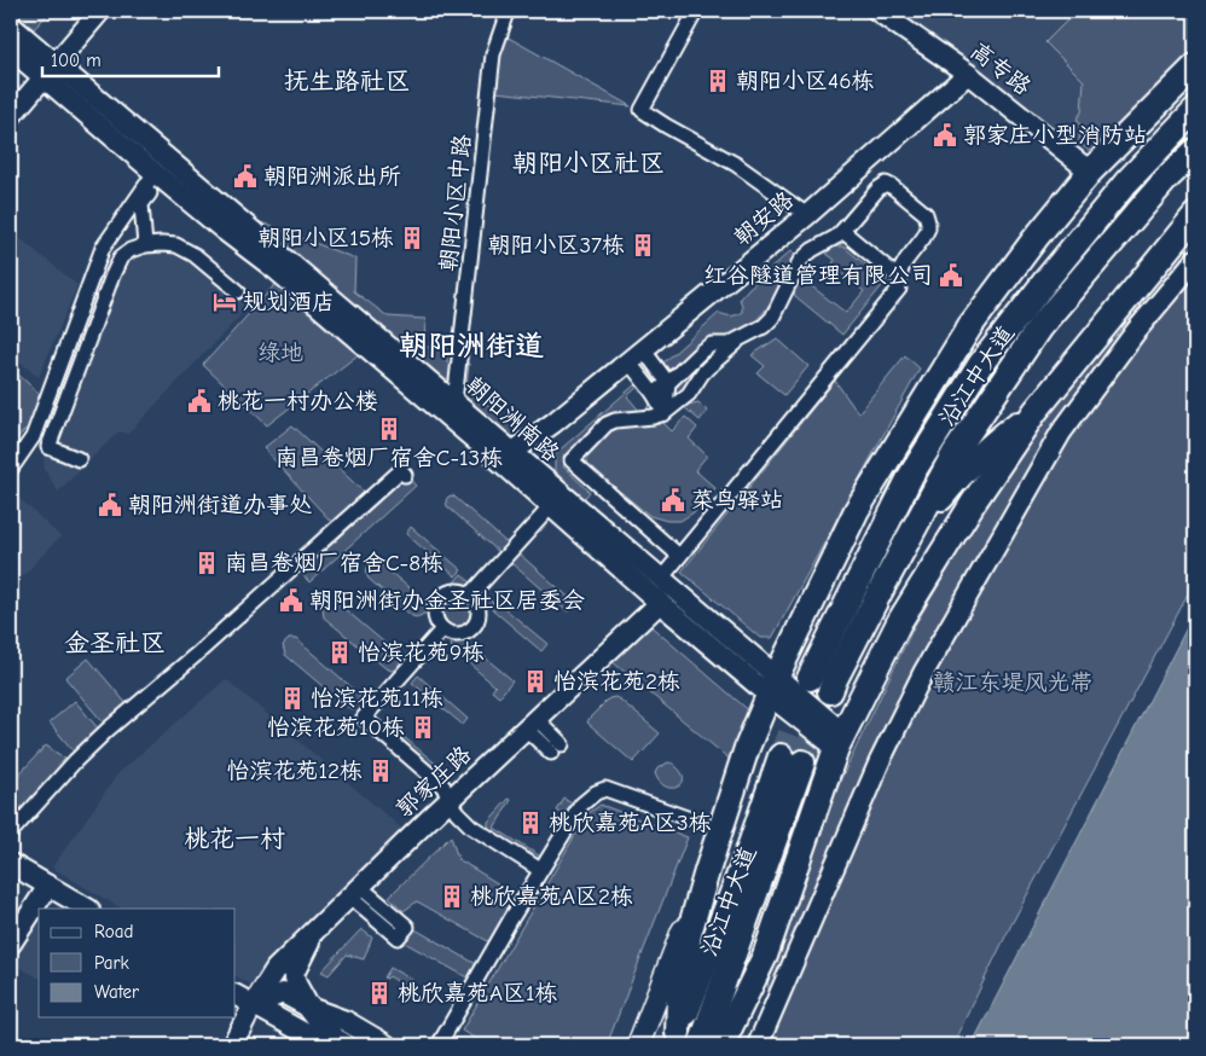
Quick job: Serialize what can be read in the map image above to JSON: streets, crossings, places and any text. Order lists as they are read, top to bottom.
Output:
{
  "streets": {
    "highway": ["沿江中大道"],
    "main road": [
      "高专路",
      "朝安路",
      "朝阳洲南路",
      "郭家庄路"
    ],
    "street": ["朝阳小区中路"]
  },
  "crossings": [
    ["高专路", "朝安路"],
    ["朝阳小区中路", "朝阳洲南路"],
    ["朝安路", "朝阳洲南路"],
    ["朝阳洲南路", "郭家庄路"]
  ],
  "districts": [
    "抚生路社区",
    "朝阳小区社区",
    "朝阳洲街道",
    "金圣社区",
    "桃花一村"
  ],
  "parks": ["绿地", "赣江东堤风光带"],
  "places": {
    "building": [
      "朝阳小区46栋",
      "朝阳小区15栋",
      "朝阳小区37栋",
      "南昌卷烟厂宿舍C-13栋",
      "南昌卷烟厂宿舍C-8栋",
      "怡滨花苑9栋",
      "怡滨花苑2栋",
      "怡滨花苑11栋",
      "怡滨花苑10栋",
      "怡滨花苑12栋",
      "桃欣嘉苑A区3栋",
      "桃欣嘉苑A区2栋",
      "桃欣嘉苑A区1栋"
    ],
    "public building": [
      "郭家庄小型消防站",
      "朝阳洲派出所",
      "红谷隧道管理有限公司",
      "桃花一村办公楼",
      "菜鸟驿站",
      "朝阳洲街道办事处",
      "朝阳洲街办金圣社区居委会"
    ],
    "hotel": ["规划酒店"]
  },
  "legend": ["Road", "Park", "Water"],
  "scale_bar": "100 m"
}
